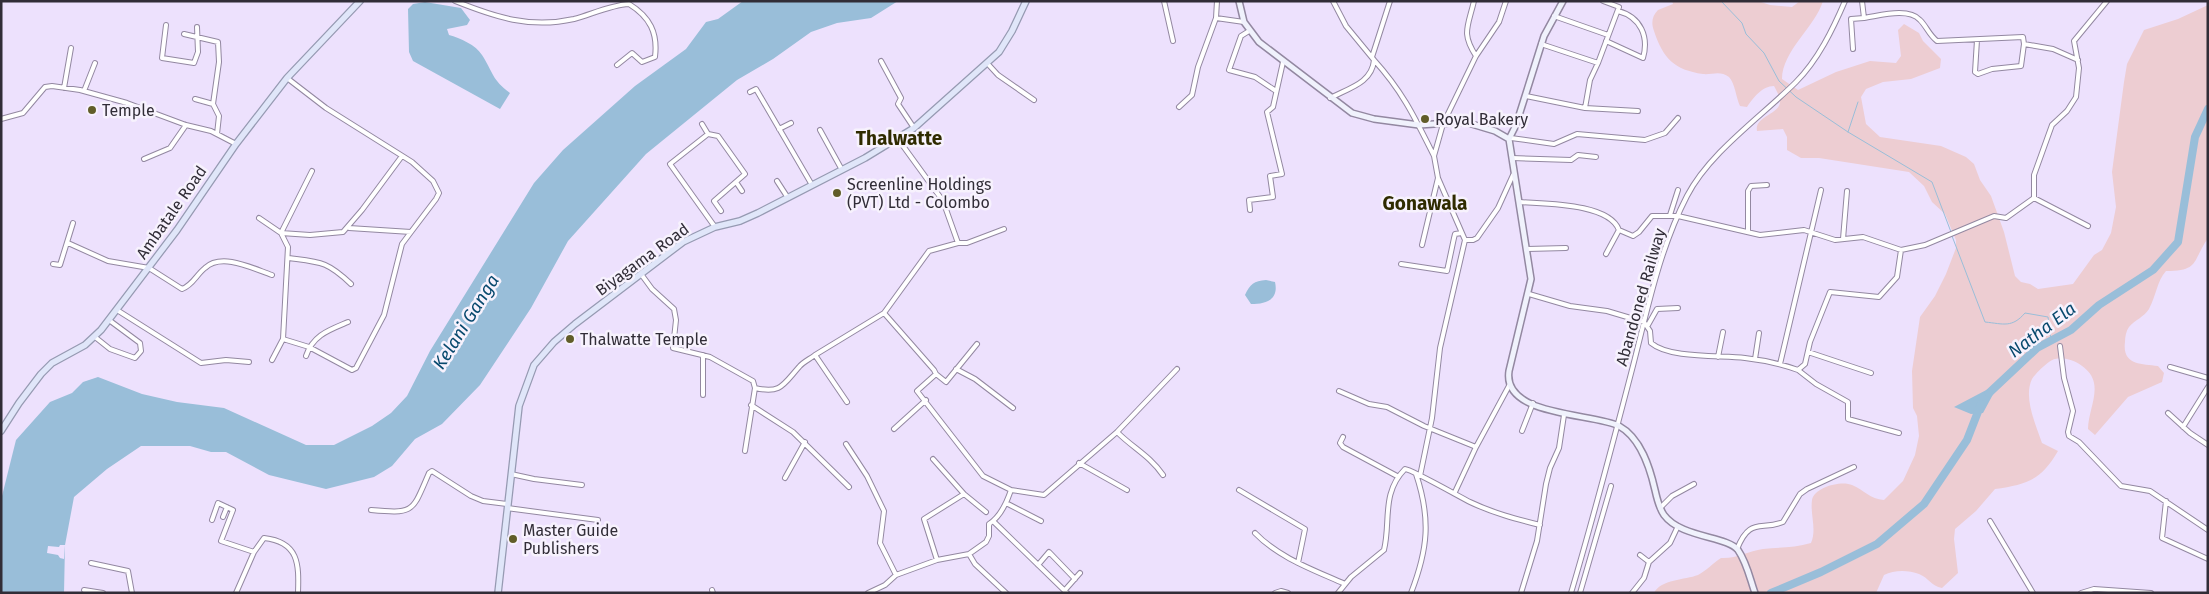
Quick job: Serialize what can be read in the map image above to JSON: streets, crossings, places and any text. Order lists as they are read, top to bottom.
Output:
{
  "streets": {
    "main road": ["Ambatale Road", "Biyagama Road"],
    "street": ["Abandoned Railway"]
  },
  "districts": ["Thalwatte", "Gonawala"],
  "water": ["Kelani Ganga", "Natha Ela"],
  "places": [
    "Temple",
    "Royal Bakery",
    "Screenline Holdings (PVT) Ltd - Colombo",
    "Thalwatte Temple",
    "Master Guide Publishers"
  ]
}
